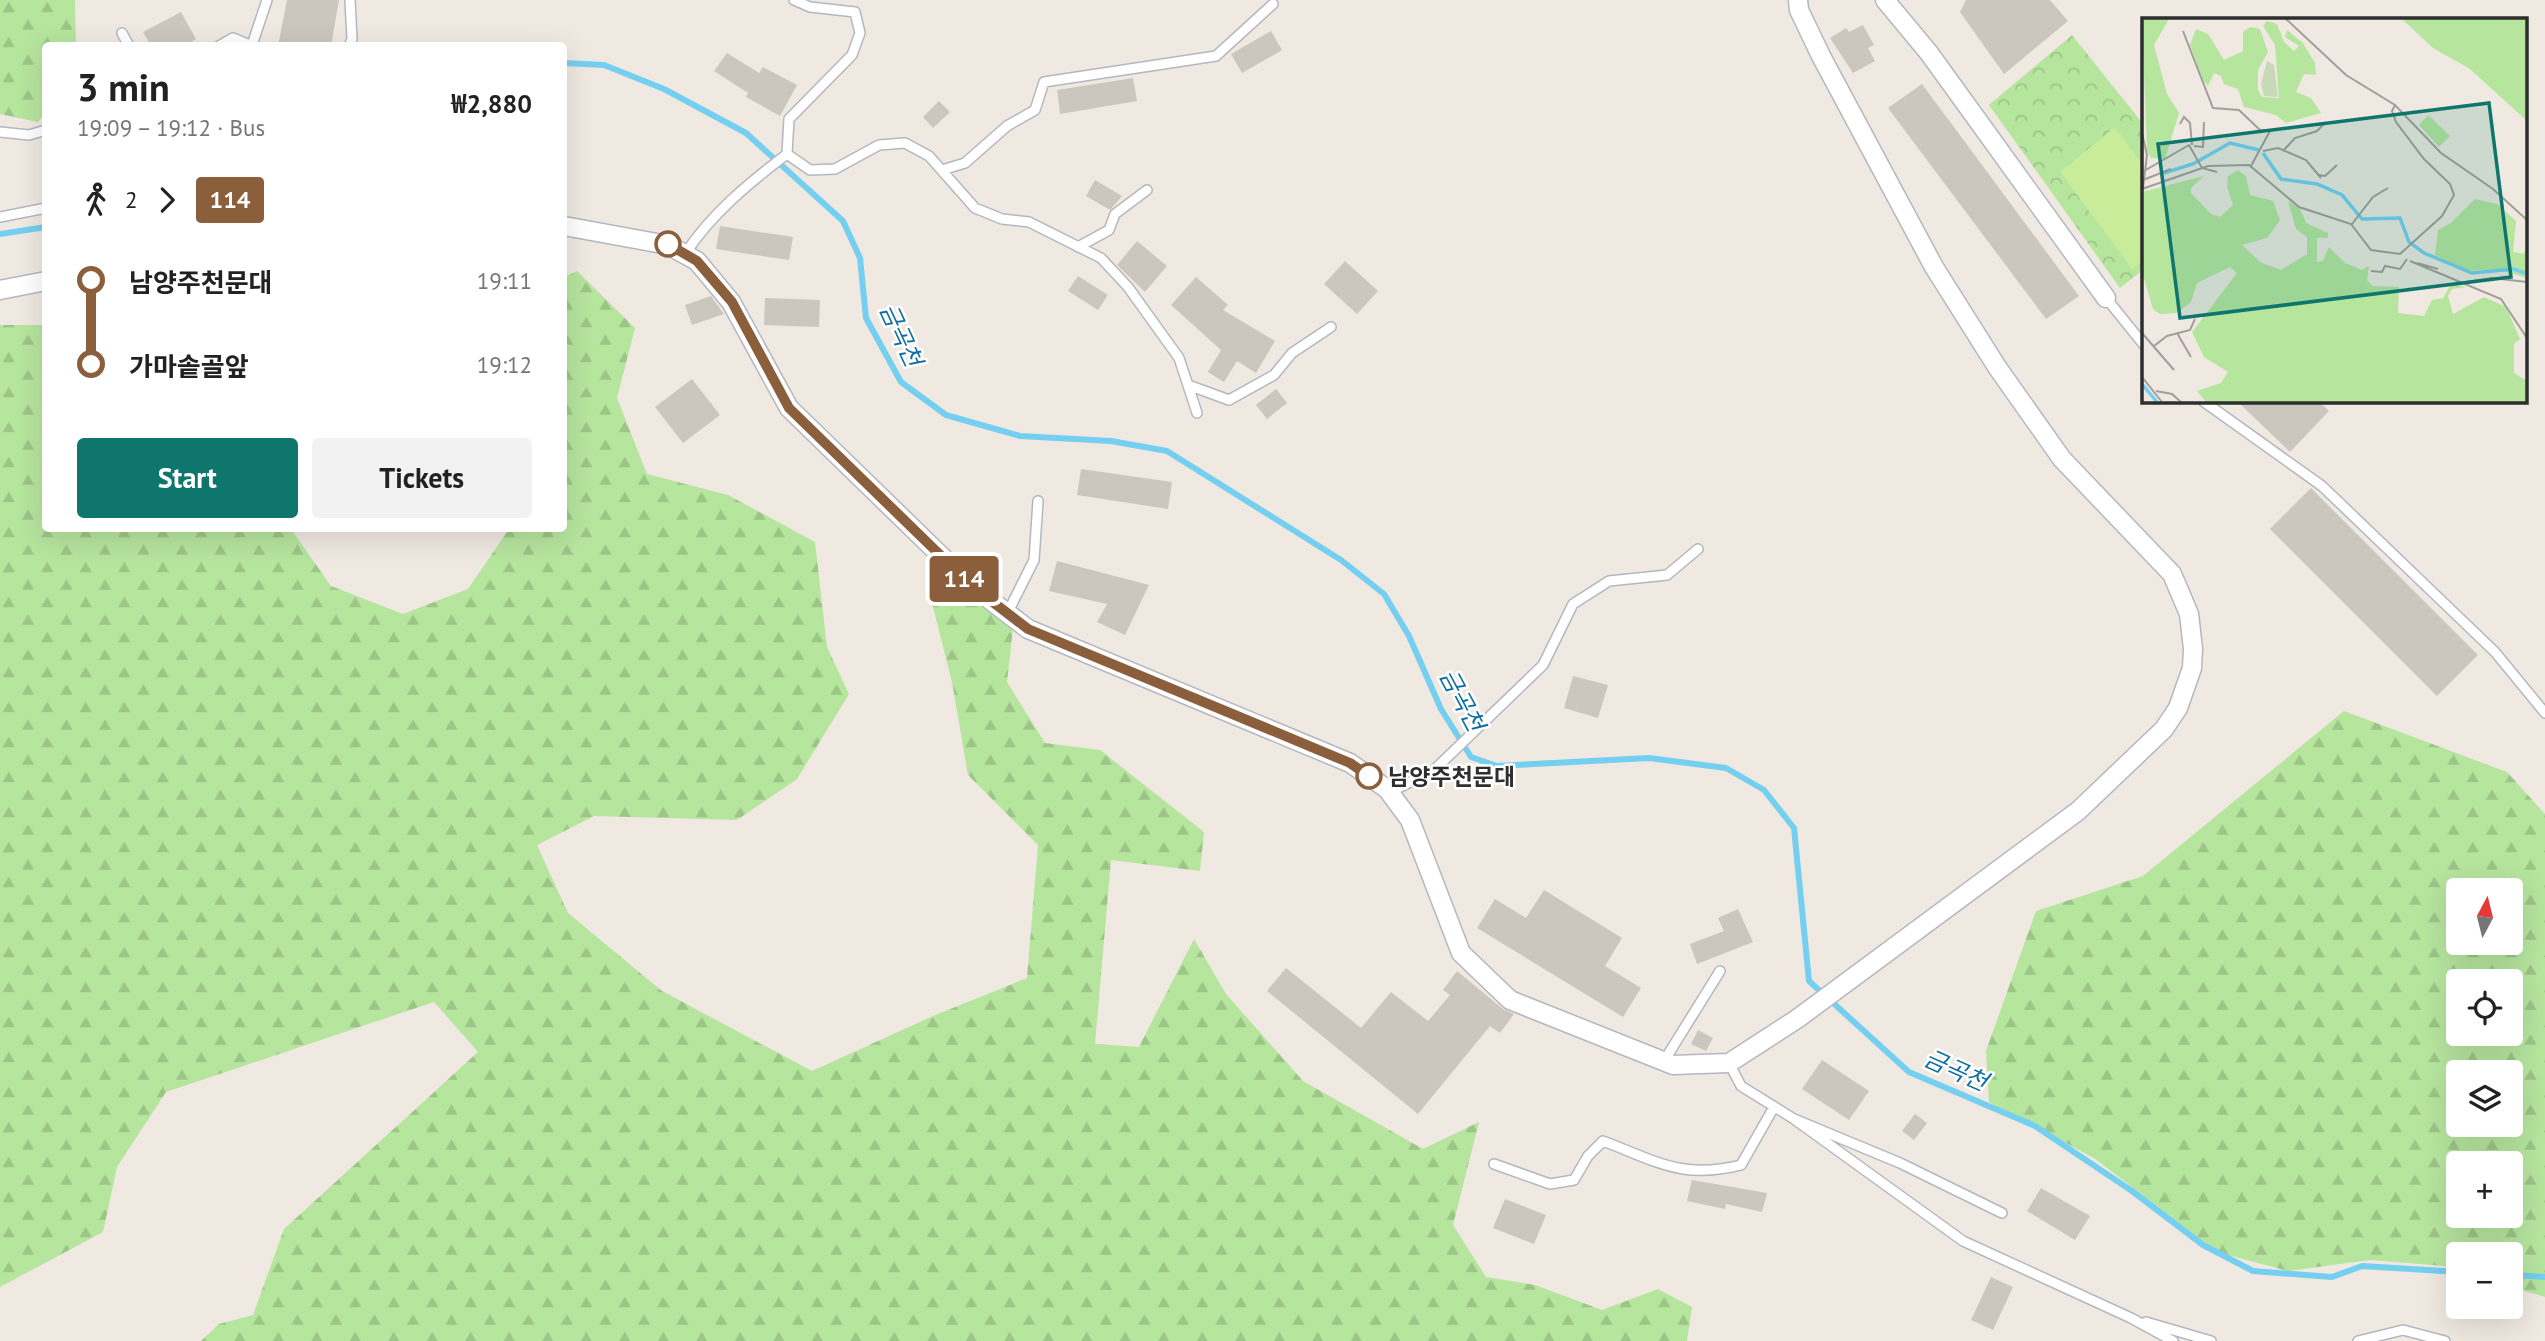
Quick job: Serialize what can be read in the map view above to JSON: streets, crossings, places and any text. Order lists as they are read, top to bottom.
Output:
{
  "water": ["금곡천"],
  "places": ["남양주천문대"],
  "lines": ["bus line 114"],
  "north": "top",
  "page": {
    "on_map": "114",
    "heading": ["3 min", "19:09 – 19:12 · Bus", "₩2,880"],
    "legs": ["2", "114"],
    "list": [
      {
        "name": "남양주천문대",
        "value": "19:11"
      },
      {
        "name": "가마솥골앞",
        "value": "19:12"
      }
    ],
    "buttons": ["Start", "Tickets"],
    "map_buttons": ["+", "−"]
  }
}
